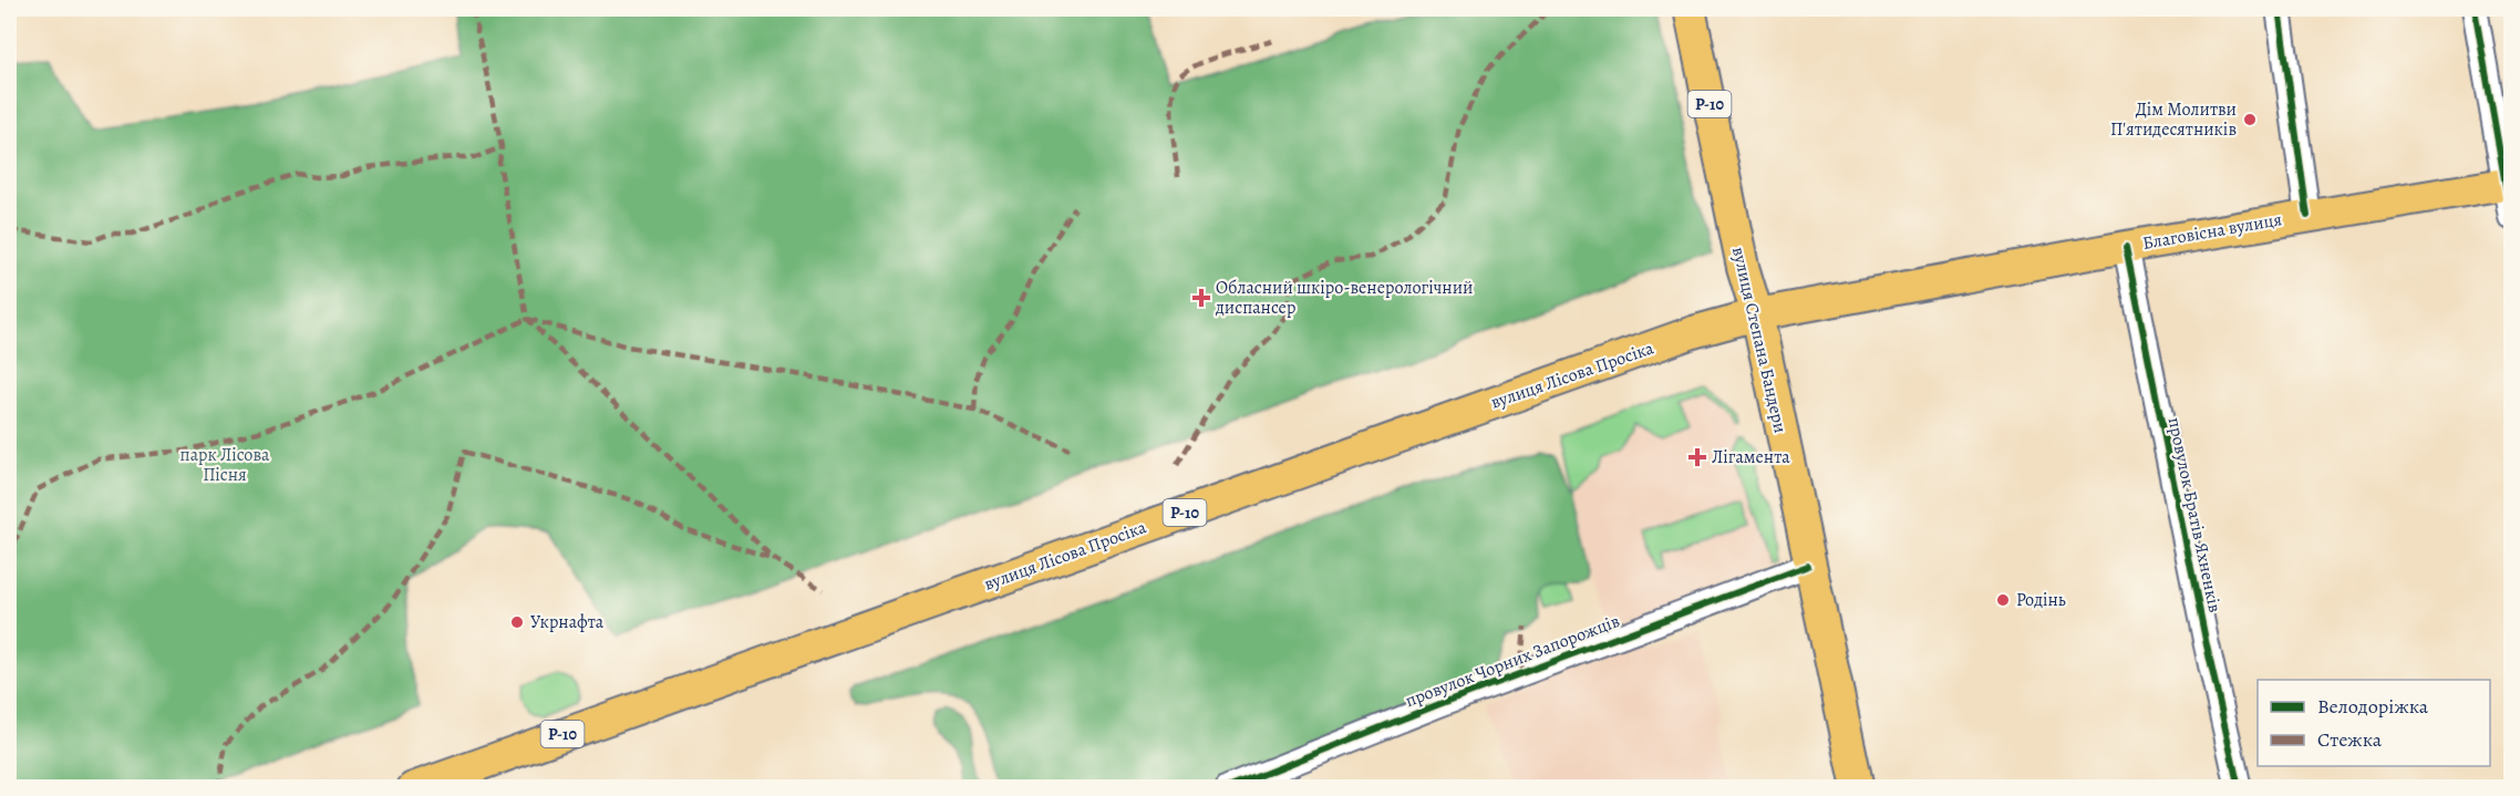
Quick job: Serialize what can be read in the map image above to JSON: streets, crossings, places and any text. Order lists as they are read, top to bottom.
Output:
{
  "streets": {
    "main road": [
      "Р-10",
      "Благовісна вулиця",
      "вулиця Степана Бандери",
      "вулиця Лісова Просіка"
    ],
    "street": ["провулок Братів Яхненків", "провулок Чорних Запорожців"]
  },
  "crossings": [
    ["Благовісна вулиця", "вулиця Степана Бандери"],
    ["Благовісна вулиця", "вулиця Лісова Просіка"],
    ["Благовісна вулиця", "провулок Братів Яхненків"],
    ["вулиця Степана Бандери", "вулиця Лісова Просіка"],
    ["вулиця Степана Бандери", "провулок Чорних Запорожців"]
  ],
  "parks": ["парк Лісова Пісня"],
  "places": {
    "other": ["Дім Молитви П'ятидесятників", "Родінь", "Укрнафта"],
    "health": ["Обласний шкіро-венерологічний диспансер", "Лігамента"]
  },
  "legend": ["Велодоріжка", "Стежка"]
}
